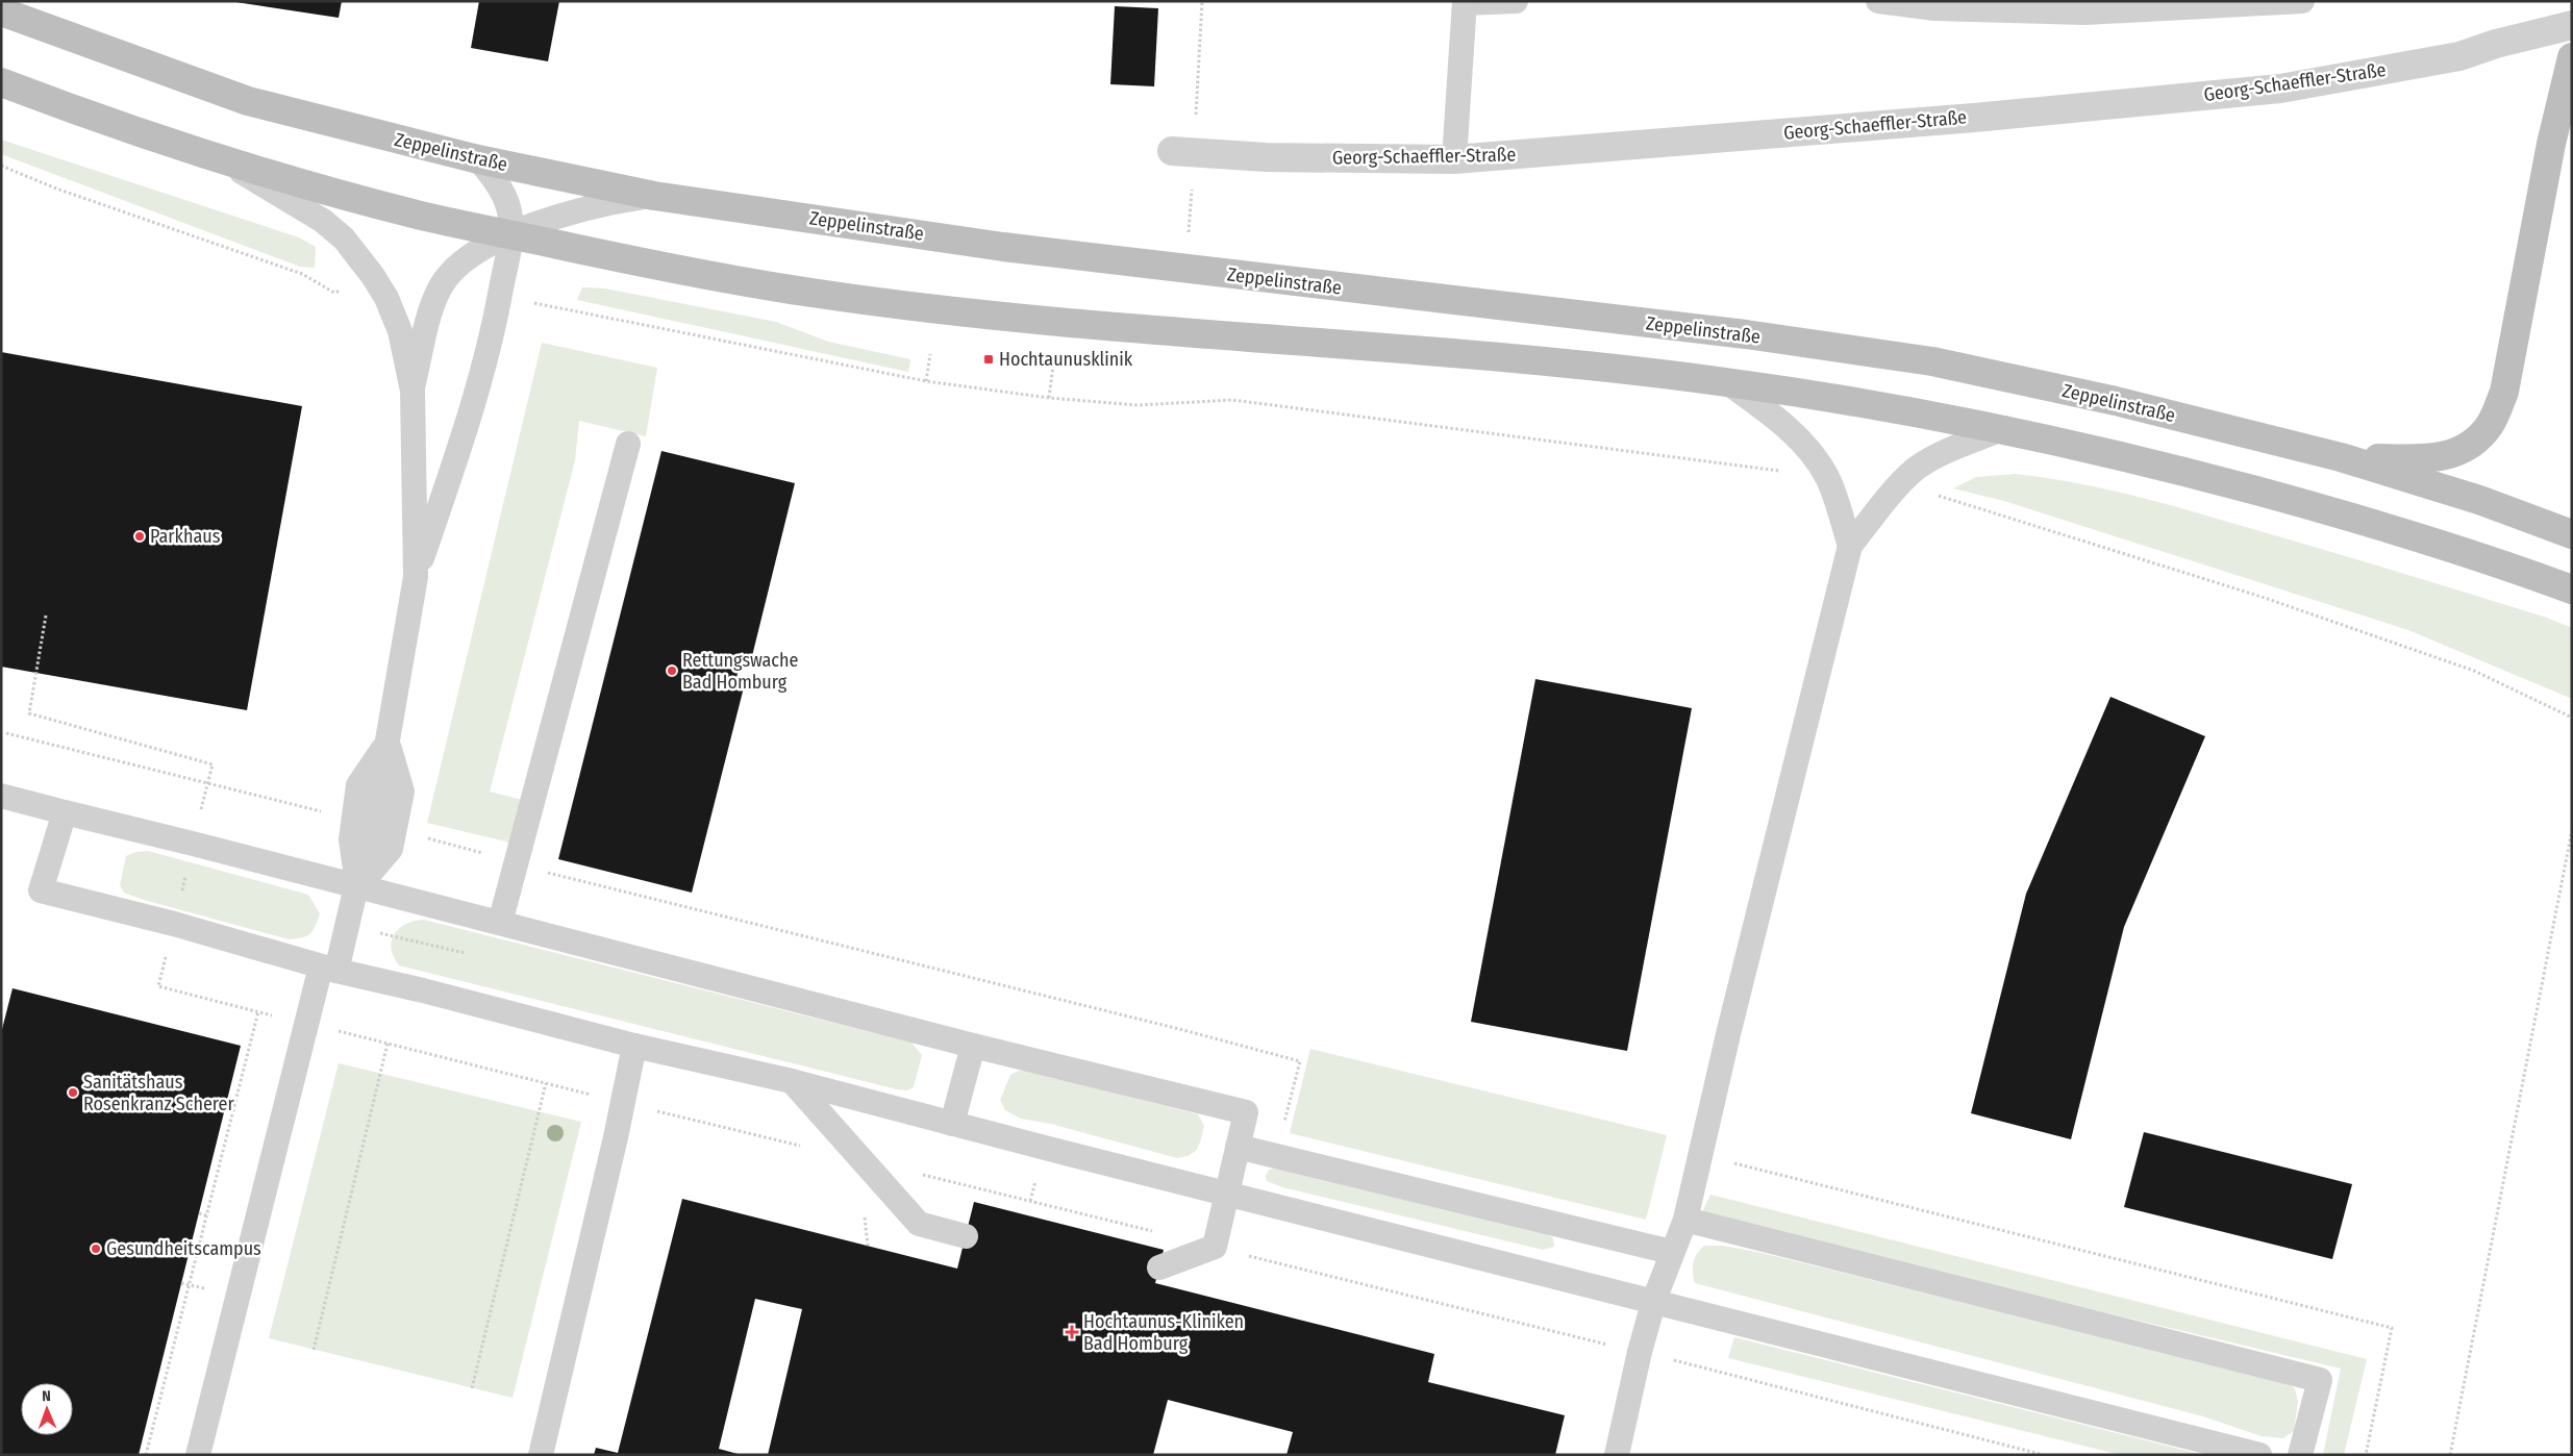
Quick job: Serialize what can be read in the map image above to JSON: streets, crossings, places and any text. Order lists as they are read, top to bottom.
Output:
{
  "streets": {
    "main road": ["Zeppelinstraße"],
    "street": ["Georg-Schaeffler-Straße"]
  },
  "places": {
    "transit": ["Hochtaunusklinik"],
    "other": [
      "Parkhaus",
      "Rettungswache Bad Homburg",
      "Sanitätshaus Rosenkranz Scherer",
      "Gesundheitscampus"
    ],
    "health": ["Hochtaunus-Kliniken Bad Homburg"]
  },
  "north": "top"
}
